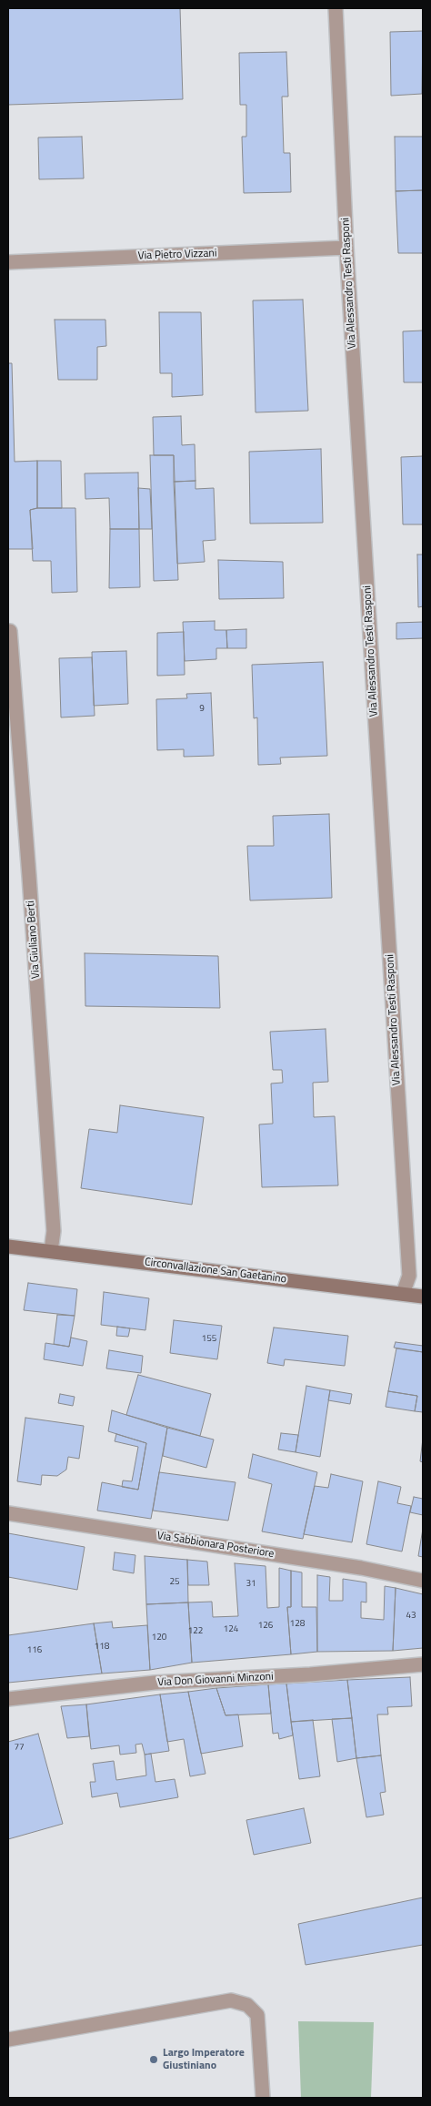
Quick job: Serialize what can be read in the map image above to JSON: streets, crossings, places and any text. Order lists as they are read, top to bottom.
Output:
{
  "streets": {
    "street": [
      "Via Pietro Vizzani",
      "Via Alessandro Testi Rasponi",
      "Via Giuliano Berti",
      "Circonvallazione San Gaetanino",
      "Via Sabbionara Posteriore",
      "Via Don Giovanni Minzoni"
    ]
  },
  "crossings": [
    ["Via Pietro Vizzani", "Via Alessandro Testi Rasponi"],
    ["Via Alessandro Testi Rasponi", "Circonvallazione San Gaetanino"],
    ["Via Giuliano Berti", "Circonvallazione San Gaetanino"]
  ],
  "places": ["Largo Imperatore Giustiniano"],
  "house_numbers": [
    "9",
    "155",
    "25",
    "31",
    "43",
    "128",
    "126",
    "124",
    "122",
    "120",
    "118",
    "116",
    "77"
  ]
}
